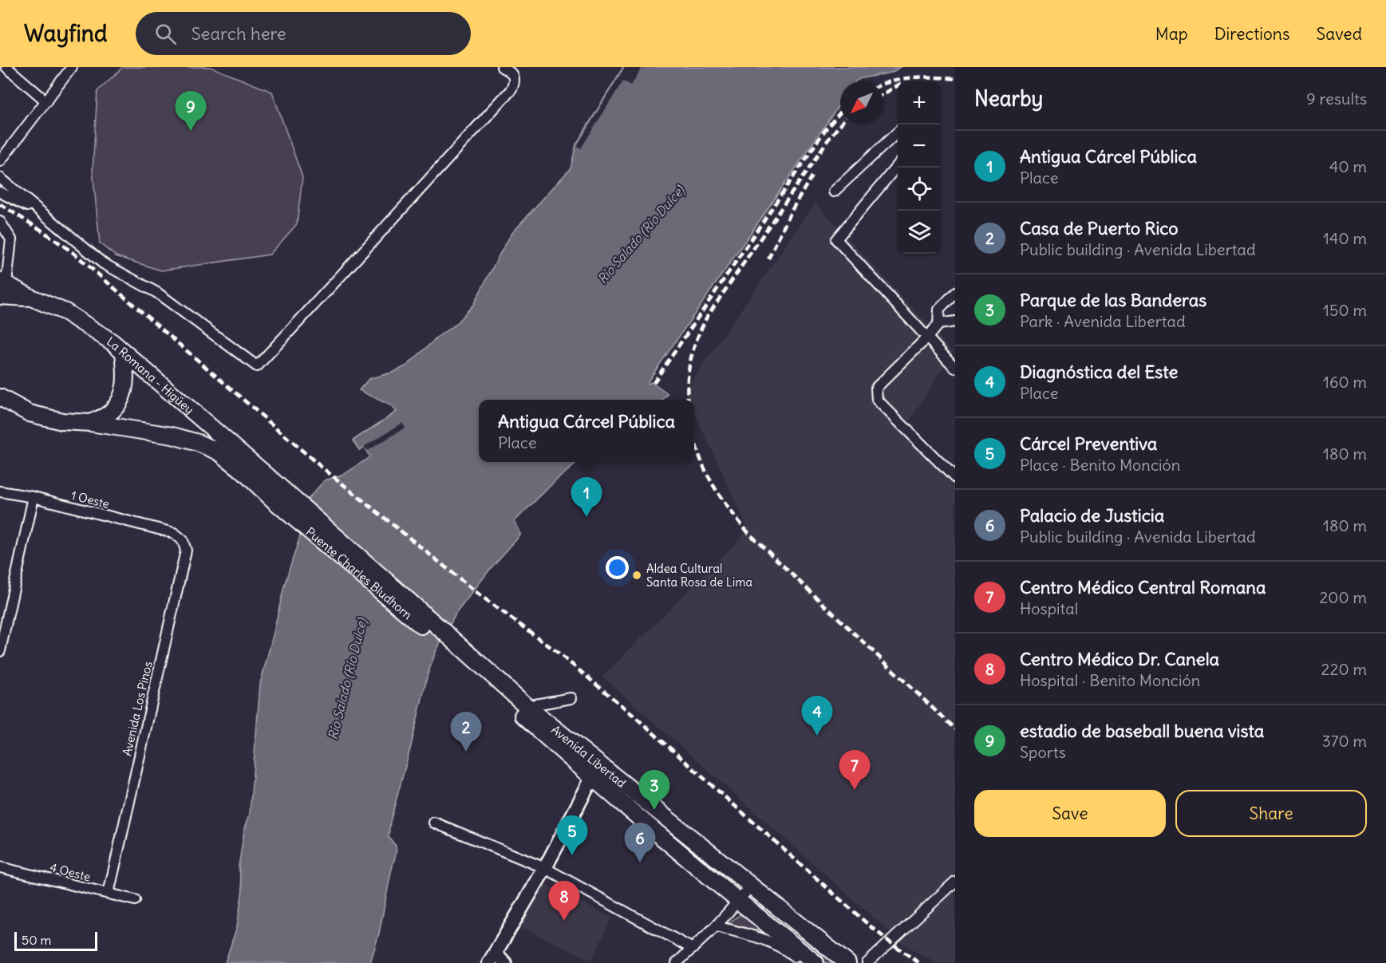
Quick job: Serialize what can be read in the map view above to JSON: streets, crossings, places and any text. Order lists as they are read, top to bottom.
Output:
{
  "streets": {
    "main road": ["La Romana - Higüey", "Puente Charles Bludhorn", "Avenida Libertad"],
    "street": ["1 Oeste", "Avenida Los Pinos", "4 Oeste"]
  },
  "crossings": [
    ["La Romana - Higüey", "Puente Charles Bludhorn"],
    ["1 Oeste", "Avenida Los Pinos"],
    ["Puente Charles Bludhorn", "Avenida Libertad"],
    ["Avenida Los Pinos", "4 Oeste"]
  ],
  "water": ["Río Salado (Río Dulce)"],
  "places": ["Aldea Cultural Santa Rosa de Lima"],
  "scale_bar": "50 m",
  "north": "bottom left",
  "page": {
    "header": "Wayfind",
    "search": "Search here",
    "nav": ["Map", "Directions", "Saved"],
    "heading": ["Nearby", "9 results"],
    "map_buttons": ["+", "−"],
    "pins": [
      "9",
      "1",
      "4",
      "2",
      "7",
      "3",
      "5",
      "6",
      "8"
    ],
    "list": [
      {
        "mark": "1",
        "name": "Antigua Cárcel Pública",
        "note": "Place",
        "value": "40 m"
      },
      {
        "mark": "2",
        "name": "Casa de Puerto Rico",
        "note": "Public building · Avenida Libertad",
        "value": "140 m"
      },
      {
        "mark": "3",
        "name": "Parque de las Banderas",
        "note": "Park · Avenida Libertad",
        "value": "150 m"
      },
      {
        "mark": "4",
        "name": "Diagnóstica del Este",
        "note": "Place",
        "value": "160 m"
      },
      {
        "mark": "5",
        "name": "Cárcel Preventiva",
        "note": "Place · Benito Monción",
        "value": "180 m"
      },
      {
        "mark": "6",
        "name": "Palacio de Justicia",
        "note": "Public building · Avenida Libertad",
        "value": "180 m"
      },
      {
        "mark": "7",
        "name": "Centro Médico Central Romana",
        "note": "Hospital",
        "value": "200 m"
      },
      {
        "mark": "8",
        "name": "Centro Médico Dr. Canela",
        "note": "Hospital · Benito Monción",
        "value": "220 m"
      },
      {
        "mark": "9",
        "name": "estadio de baseball buena vista",
        "note": "Sports",
        "value": "370 m"
      }
    ],
    "popup": ["Antigua Cárcel Pública", "Place"],
    "buttons": ["Save", "Share"],
    "scale": "50 m"
  }
}
